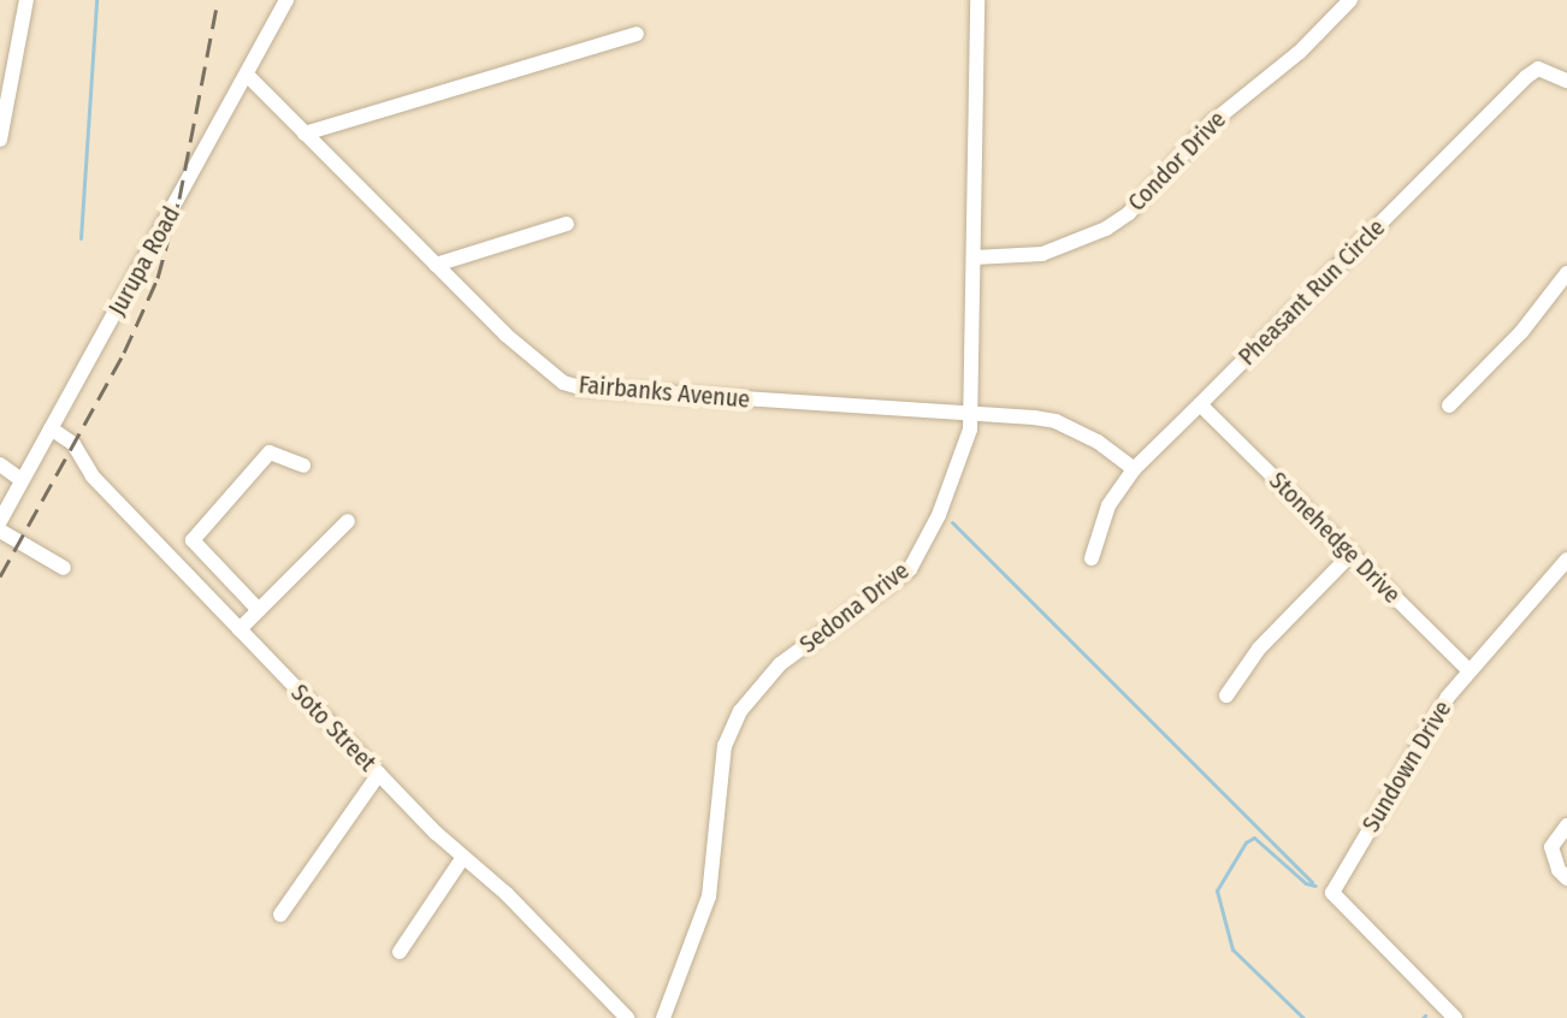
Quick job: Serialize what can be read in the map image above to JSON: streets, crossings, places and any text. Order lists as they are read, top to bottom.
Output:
{
  "streets": {
    "street": [
      "Condor Drive",
      "Jurupa Road",
      "Pheasant Run Circle",
      "Fairbanks Avenue",
      "Stonehedge Drive",
      "Sedona Drive",
      "Soto Street",
      "Sundown Drive"
    ]
  },
  "crossings": [
    ["Condor Drive", "Sedona Drive"],
    ["Jurupa Road", "Fairbanks Avenue"],
    ["Jurupa Road", "Soto Street"],
    ["Pheasant Run Circle", "Fairbanks Avenue"],
    ["Pheasant Run Circle", "Stonehedge Drive"],
    ["Fairbanks Avenue", "Sedona Drive"],
    ["Stonehedge Drive", "Sundown Drive"]
  ]
}
